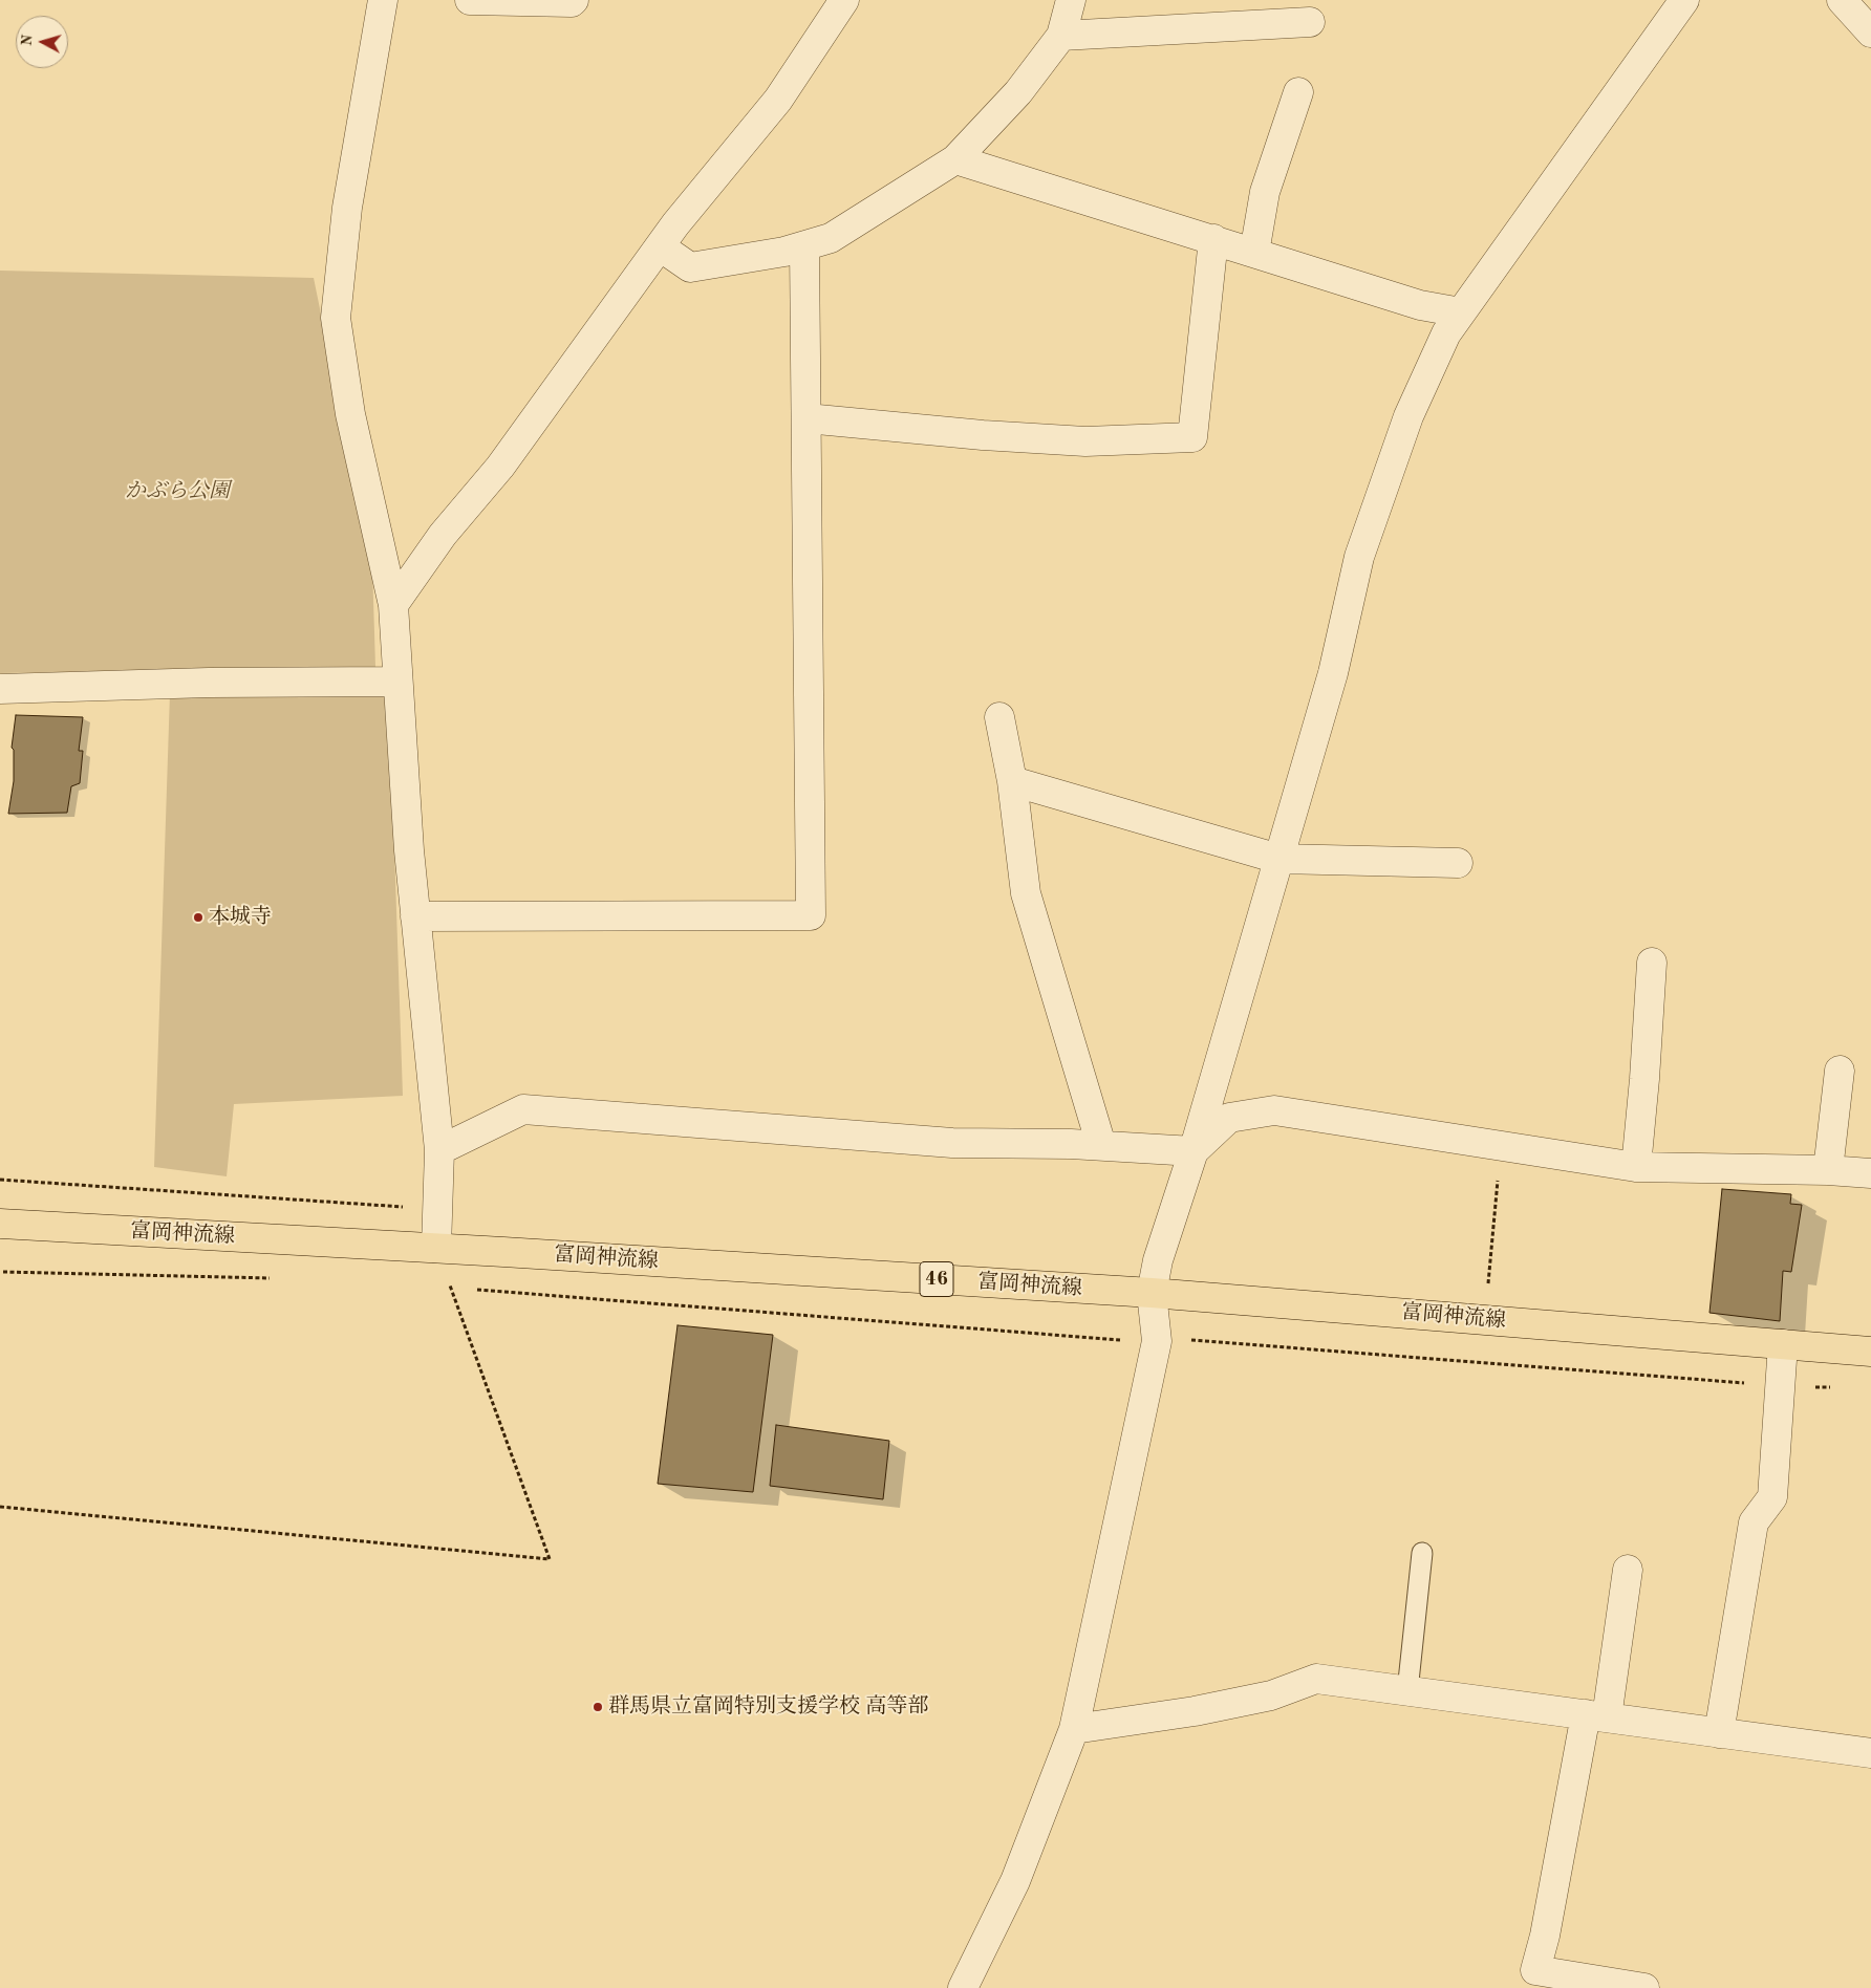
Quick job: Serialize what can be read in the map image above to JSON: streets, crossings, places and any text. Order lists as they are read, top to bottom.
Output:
{
  "streets": {
    "main road": ["富岡神流線", "46"]
  },
  "parks": ["かぶら公園"],
  "places": ["本城寺", "群馬県立富岡特別支援学校 高等部"],
  "north": "left"
}
